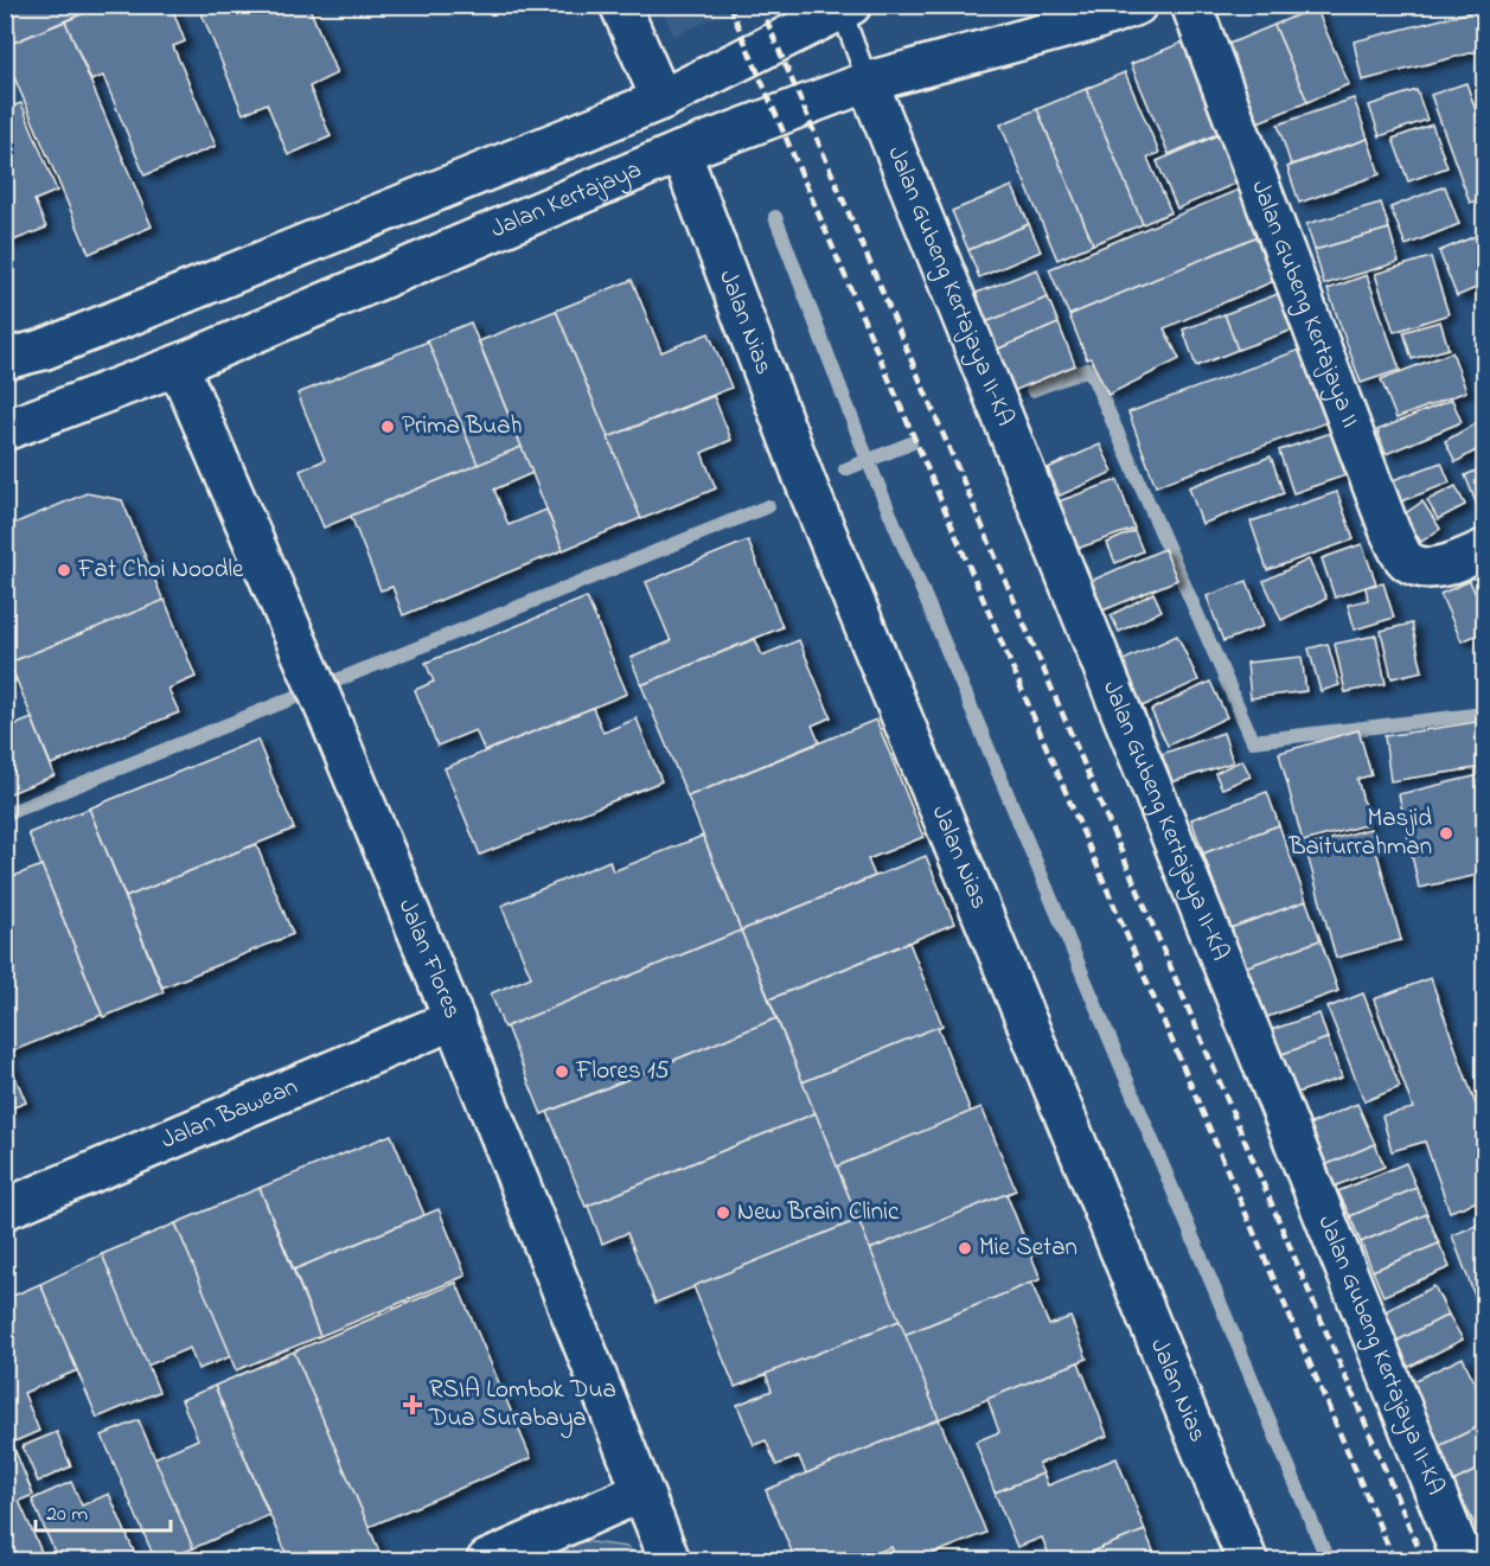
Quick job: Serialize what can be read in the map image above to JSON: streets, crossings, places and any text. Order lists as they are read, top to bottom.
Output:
{
  "streets": {
    "street": [
      "Jalan Kertajaya",
      "Jalan Gubeng Kertajaya II-KA",
      "Jalan Gubeng Kertajaya II",
      "Jalan Nias",
      "Jalan Flores",
      "Jalan Bawean"
    ]
  },
  "crossings": [
    ["Jalan Kertajaya", "Jalan Gubeng Kertajaya II-KA"],
    ["Jalan Kertajaya", "Jalan Nias"],
    ["Jalan Kertajaya", "Jalan Flores"],
    ["Jalan Flores", "Jalan Bawean"]
  ],
  "places": {
    "other": [
      "Prima Buah",
      "Fat Choi Noodle",
      "Masjid Baiturrahman",
      "Flores 15",
      "New Brain Clinic",
      "Mie Setan"
    ],
    "health": ["RSIA Lombok Dua Dua Surabaya"]
  },
  "scale_bar": "20 m"
}
